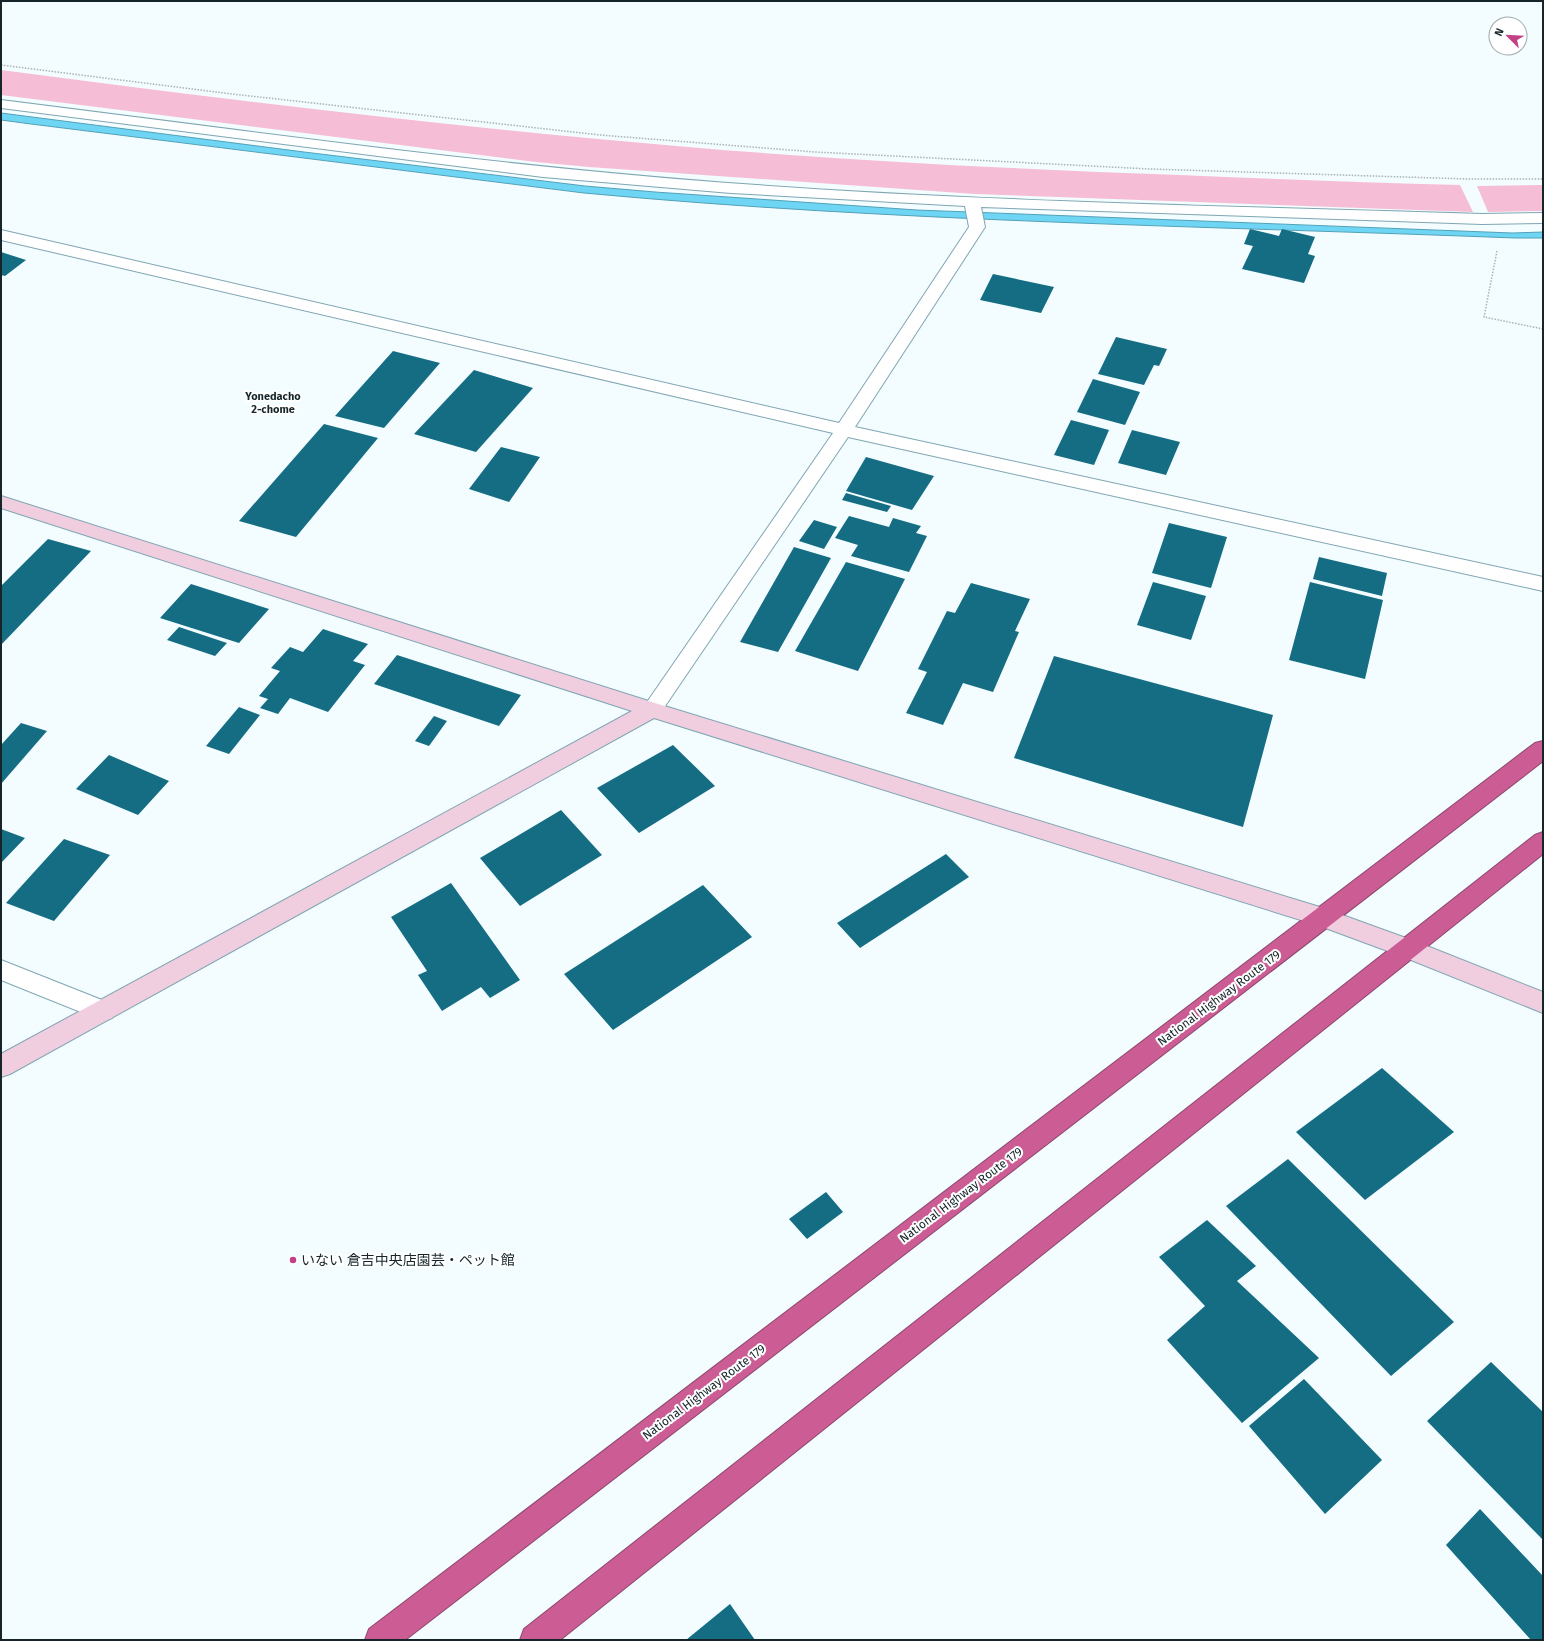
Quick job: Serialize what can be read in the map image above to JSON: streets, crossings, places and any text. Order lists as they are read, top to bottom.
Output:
{
  "streets": {
    "highway": ["National Highway Route 179"]
  },
  "districts": ["Yonedacho 2-chome"],
  "places": ["いない 倉吉中央店園芸・ペット館"],
  "north": "top left"
}
